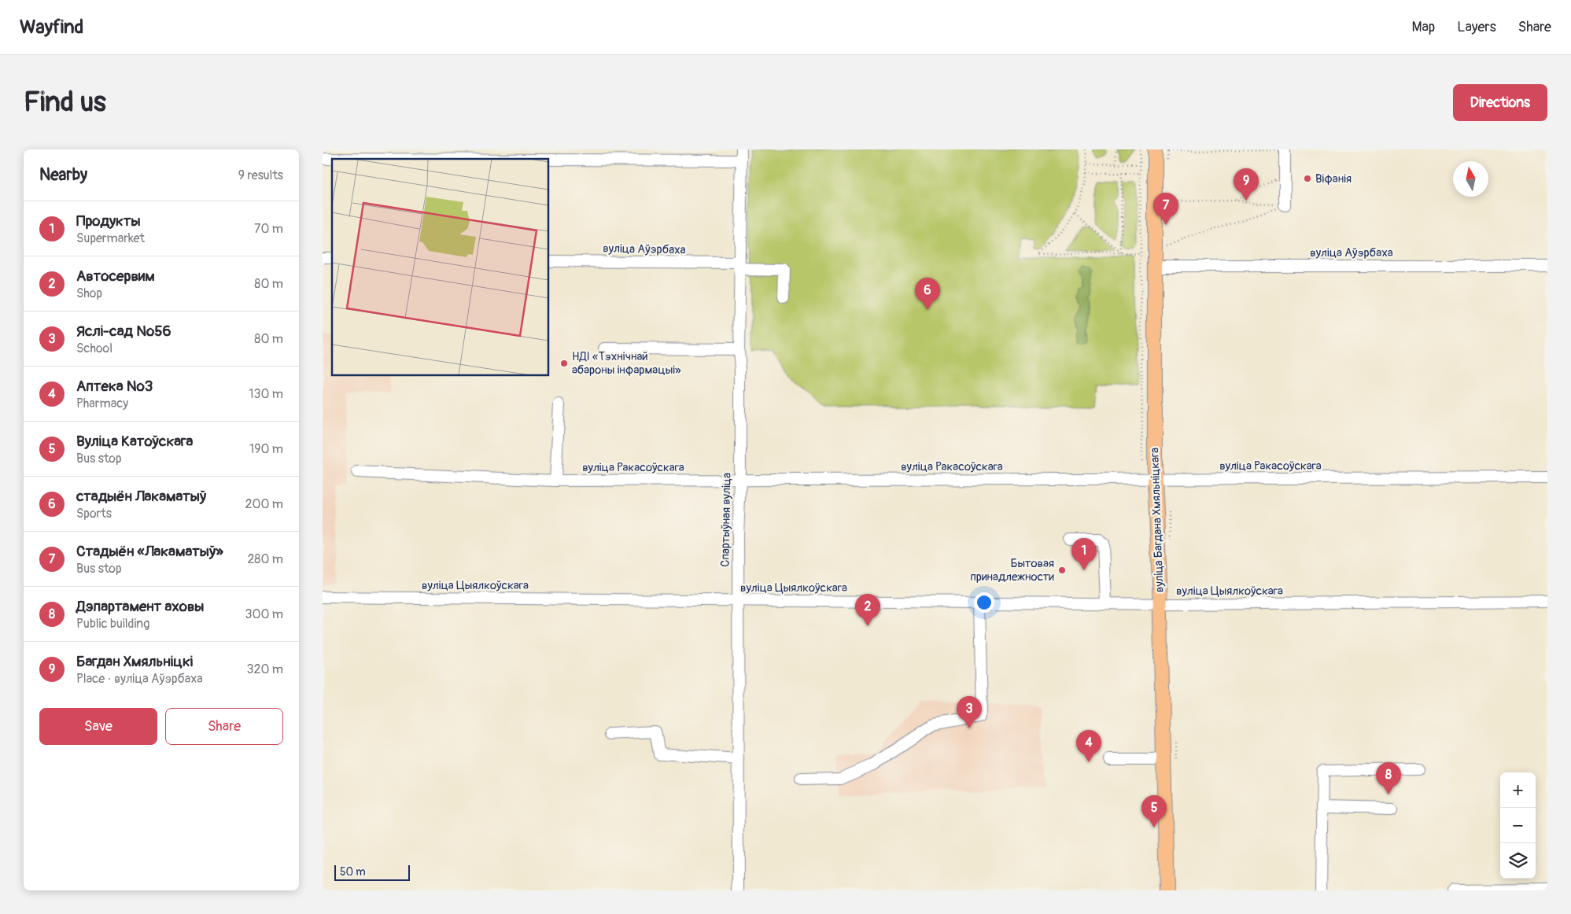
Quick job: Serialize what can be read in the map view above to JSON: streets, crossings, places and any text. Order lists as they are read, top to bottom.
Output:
{
  "streets": {
    "main road": ["вуліца Багдана Хмяльніцкага"],
    "street": [
      "вуліца Аўэрбаха",
      "вуліца Ракасоўскага",
      "Спартыўная вуліца",
      "вуліца Цыялкоўскага"
    ]
  },
  "crossings": [
    ["вуліца Аўэрбаха", "Спартыўная вуліца"],
    ["вуліца Аўэрбаха", "вуліца Багдана Хмяльніцкага"],
    ["вуліца Ракасоўскага", "Спартыўная вуліца"],
    ["вуліца Ракасоўскага", "вуліца Багдана Хмяльніцкага"],
    ["Спартыўная вуліца", "вуліца Цыялкоўскага"],
    ["вуліца Багдана Хмяльніцкага", "вуліца Цыялкоўскага"]
  ],
  "places": ["Віфанія", "НДІ «Тэхнічнай абароны інфармацыі»", "Бытовая принадлежности"],
  "scale_bar": "50 m",
  "north": "top",
  "page": {
    "header": "Wayfind",
    "nav": ["Map", "Layers", "Share"],
    "buttons": [
      "Directions",
      ["Save", "Share"]
    ],
    "title": "Find us",
    "heading": ["Nearby", "9 results"],
    "pins": [
      "9",
      "7",
      "6",
      "1",
      "2",
      "3",
      "4",
      "8",
      "5"
    ],
    "list": [
      {
        "mark": "1",
        "name": "Продукты",
        "note": "Supermarket",
        "value": "70 m"
      },
      {
        "mark": "2",
        "name": "Автосервим",
        "note": "Shop",
        "value": "80 m"
      },
      {
        "mark": "3",
        "name": "Яслі-сад №56",
        "note": "School",
        "value": "80 m"
      },
      {
        "mark": "4",
        "name": "Аптека №3",
        "note": "Pharmacy",
        "value": "130 m"
      },
      {
        "mark": "5",
        "name": "Вуліца Катоўскага",
        "note": "Bus stop",
        "value": "190 m"
      },
      {
        "mark": "6",
        "name": "стадыён Лакаматыў",
        "note": "Sports",
        "value": "200 m"
      },
      {
        "mark": "7",
        "name": "Стадыён «Лакаматыў»",
        "note": "Bus stop",
        "value": "280 m"
      },
      {
        "mark": "8",
        "name": "Дэпартамент аховы",
        "note": "Public building",
        "value": "300 m"
      },
      {
        "mark": "9",
        "name": "Багдан Хмяльніцкі",
        "note": "Place · вуліца Аўэрбаха",
        "value": "320 m"
      }
    ],
    "map_buttons": ["+", "−"],
    "scale": "50 m"
  }
}
